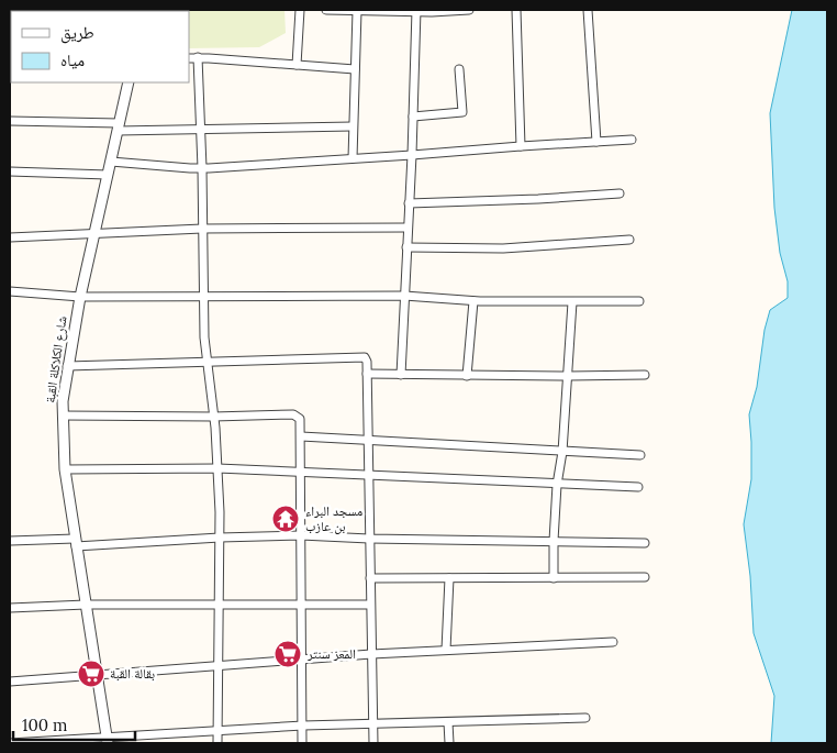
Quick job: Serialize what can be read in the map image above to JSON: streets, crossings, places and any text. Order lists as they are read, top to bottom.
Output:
{
  "streets": {
    "street": ["شارع الكلاكلة القبة"]
  },
  "places": {
    "temple": ["مسجد البراء بن عازب"],
    "supermarket": ["المعز سنتر", "بقالة القبة"]
  },
  "legend": ["طريق", "مياه"],
  "scale_bar": "100 m"
}
